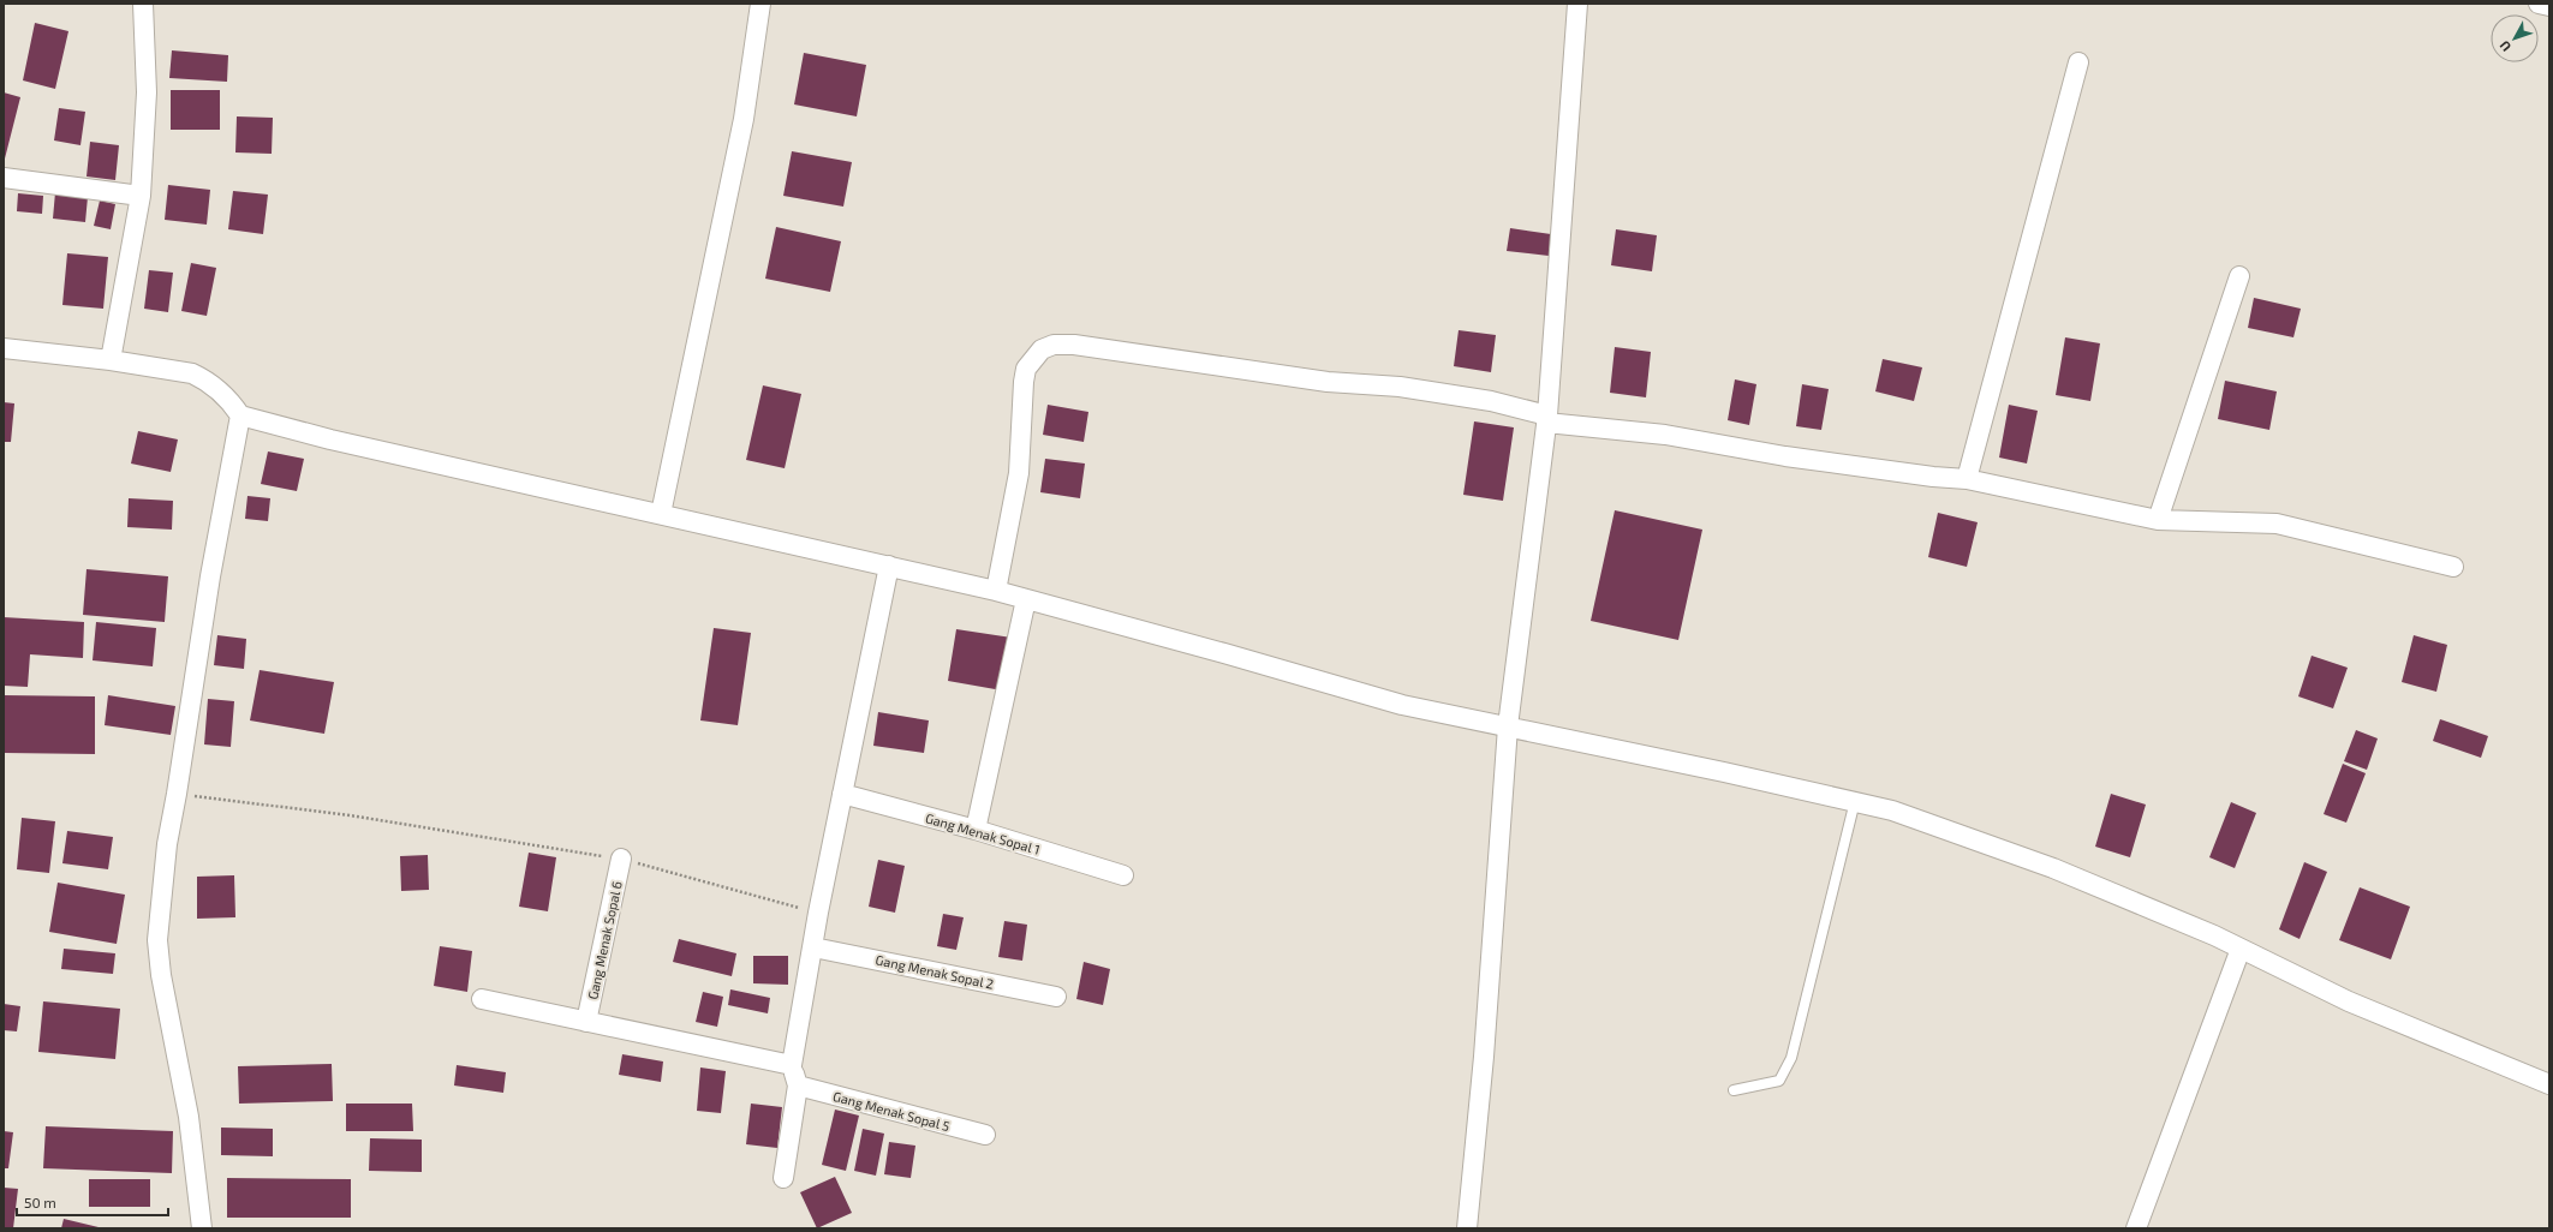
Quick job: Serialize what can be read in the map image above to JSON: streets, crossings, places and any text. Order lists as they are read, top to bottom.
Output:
{
  "streets": {
    "street": [
      "Gang Menak Sopal 1",
      "Gang Menak Sopal 6",
      "Gang Menak Sopal 2",
      "Gang Menak Sopal 5"
    ]
  },
  "scale_bar": "50 m",
  "north": "bottom left"
}
